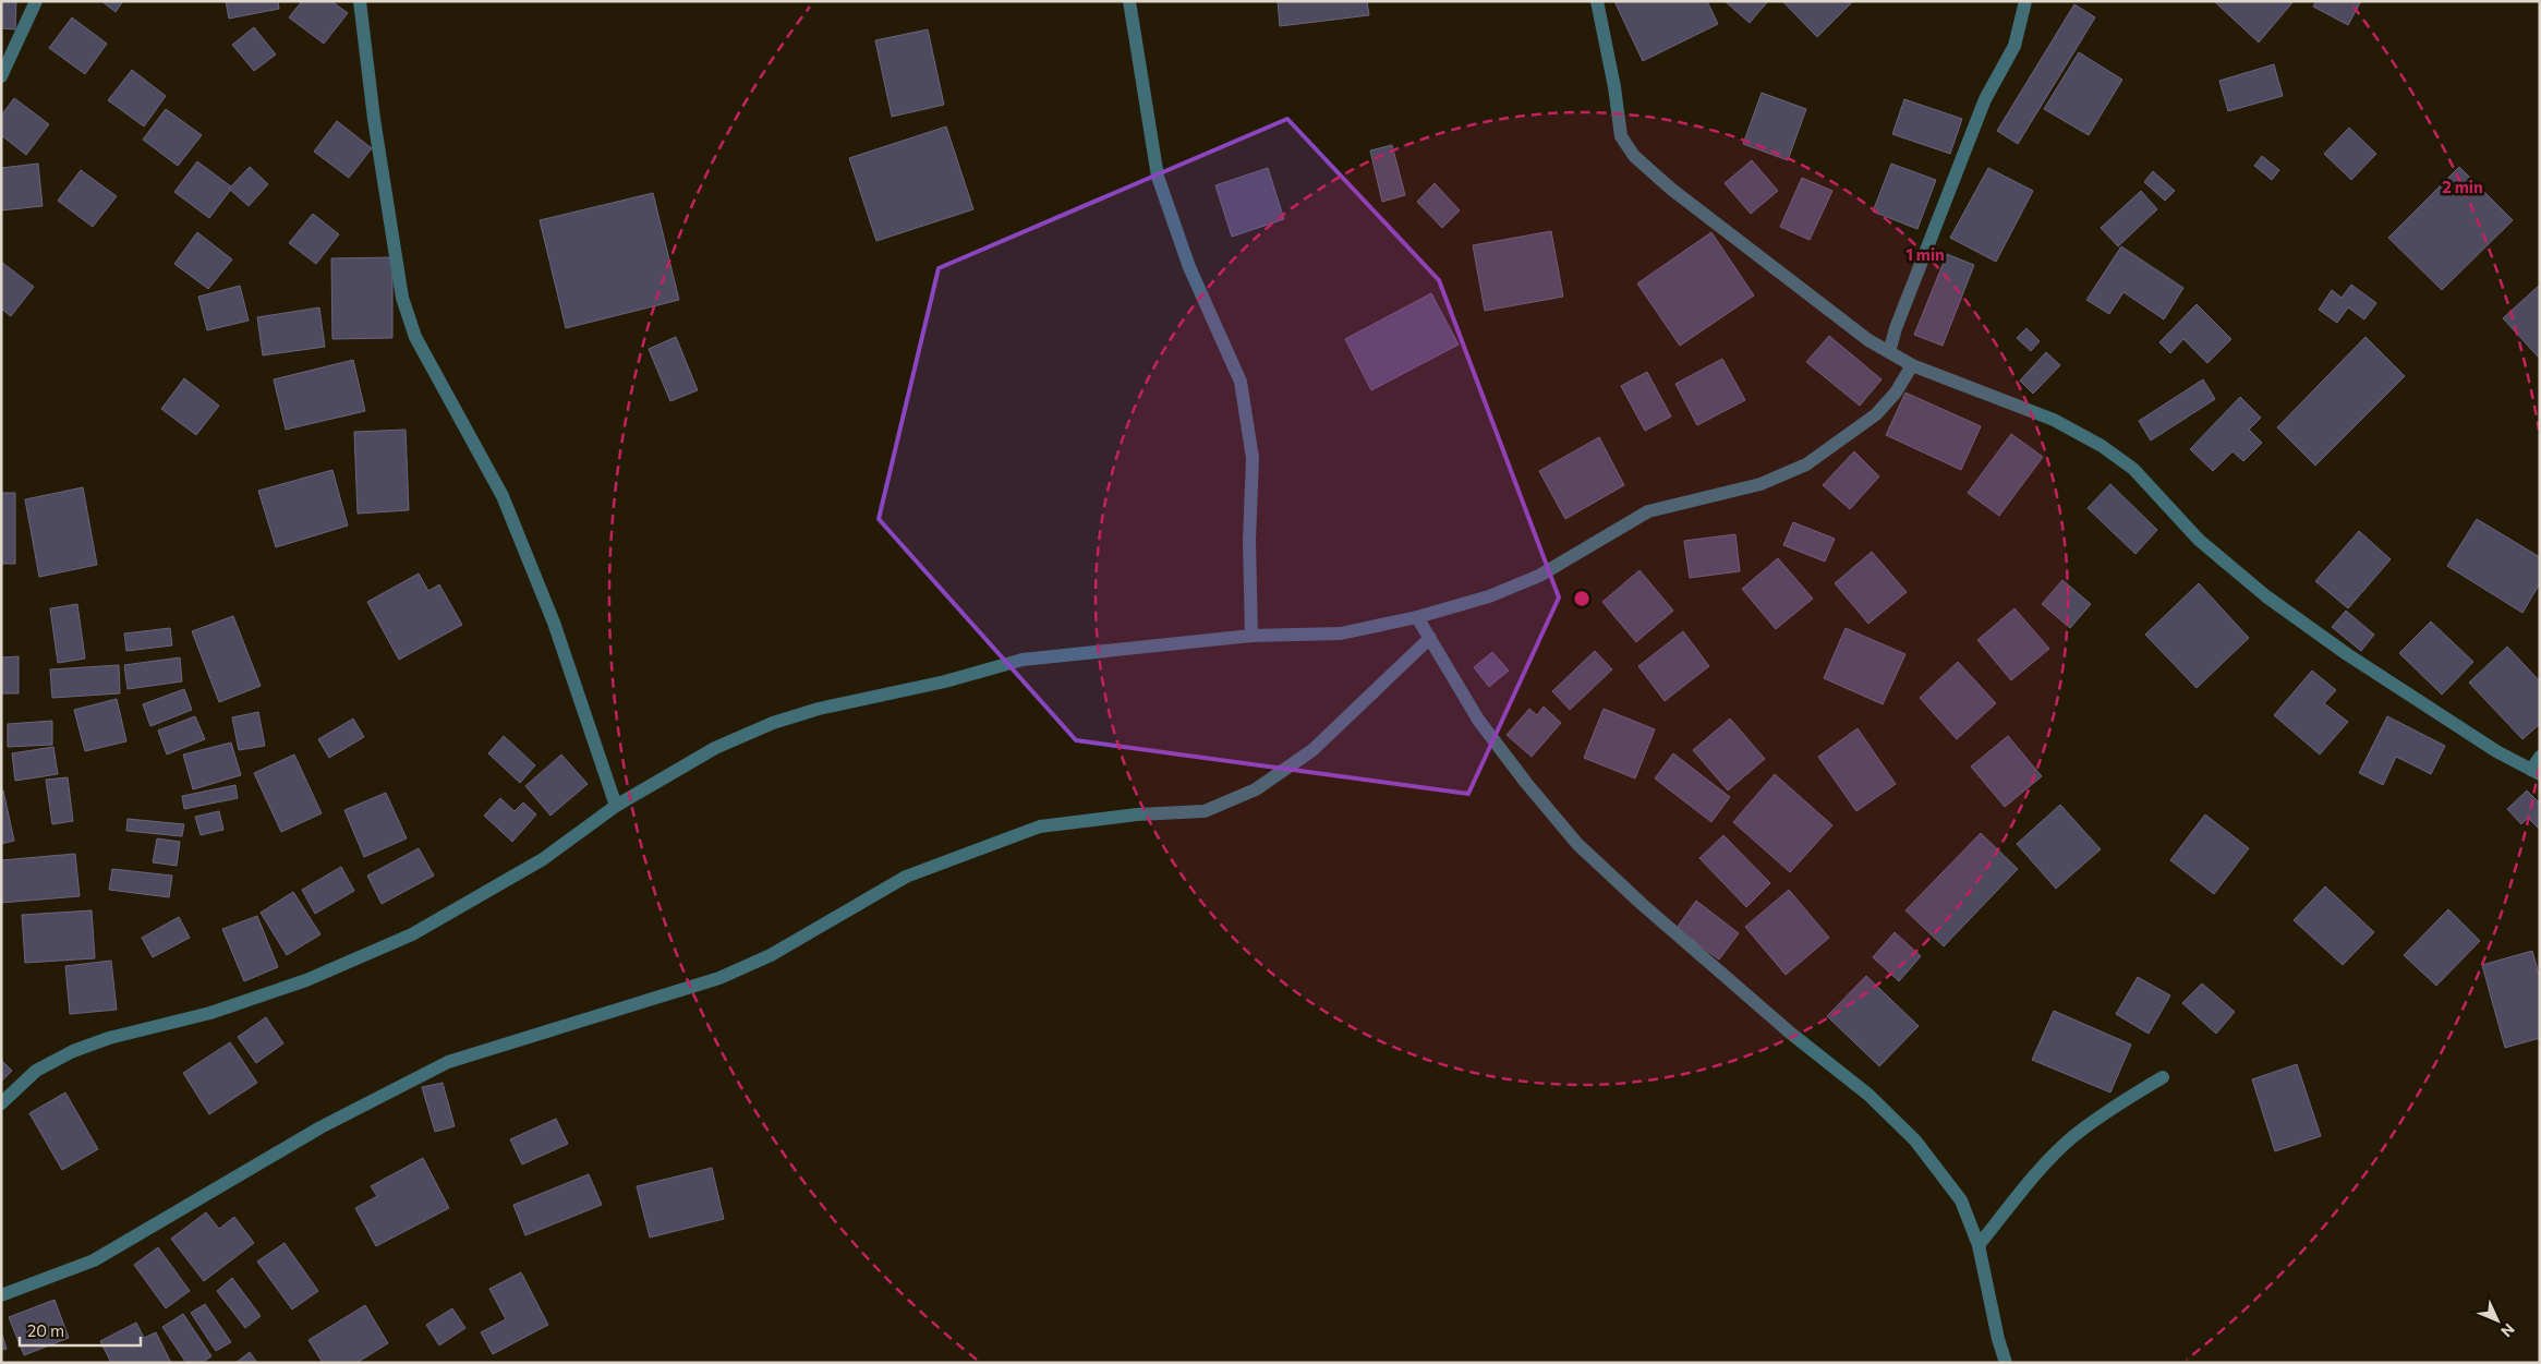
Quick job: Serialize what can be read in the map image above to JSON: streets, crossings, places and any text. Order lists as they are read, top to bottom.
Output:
{
  "scale_bar": "20 m",
  "north": "bottom right",
  "rings": ["2 min", "1 min"]
}
